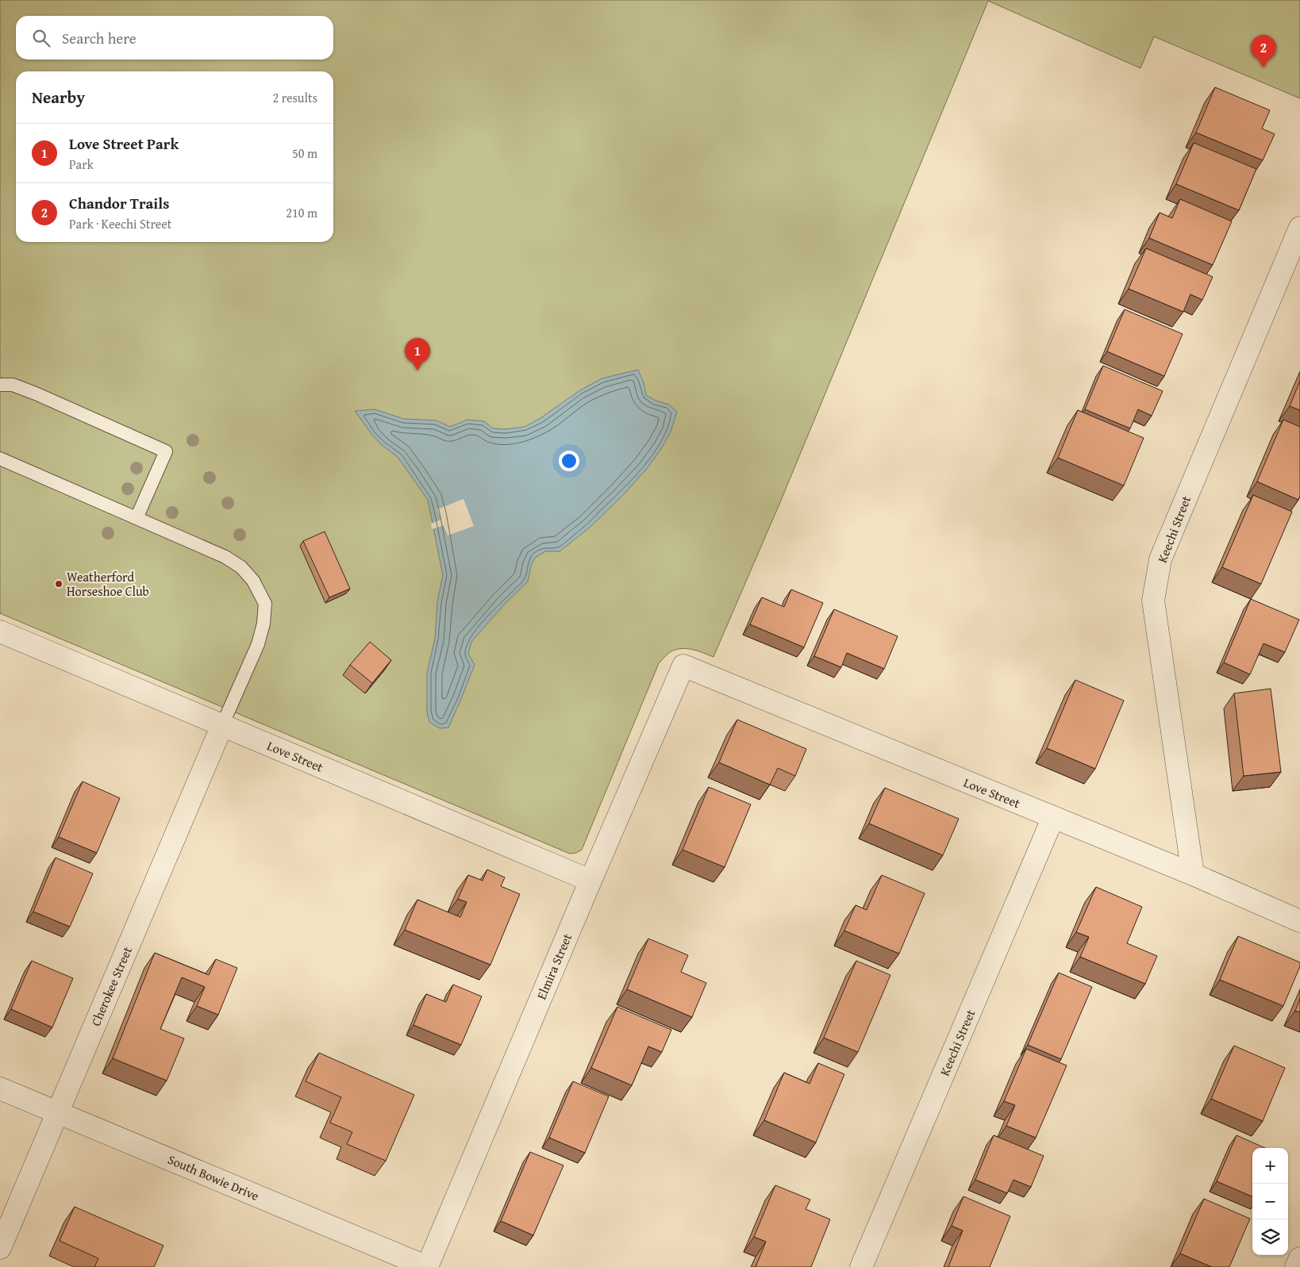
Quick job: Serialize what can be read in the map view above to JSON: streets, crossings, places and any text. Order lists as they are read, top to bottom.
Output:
{
  "streets": {
    "street": [
      "Keechi Street",
      "Love Street",
      "Elmira Street",
      "Cherokee Street",
      "South Bowie Drive"
    ]
  },
  "crossings": [
    ["Keechi Street", "Love Street"],
    ["Love Street", "Elmira Street"],
    ["Love Street", "Cherokee Street"],
    ["Elmira Street", "South Bowie Drive"],
    ["Cherokee Street", "South Bowie Drive"]
  ],
  "places": ["Weatherford Horseshoe Club"],
  "page": {
    "search": "Search here",
    "pins": ["2", "1"],
    "heading": ["Nearby", "2 results"],
    "list": [
      {
        "mark": "1",
        "name": "Love Street Park",
        "note": "Park",
        "value": "50 m"
      },
      {
        "mark": "2",
        "name": "Chandor Trails",
        "note": "Park · Keechi Street",
        "value": "210 m"
      }
    ],
    "map_buttons": ["+", "−"]
  }
}
